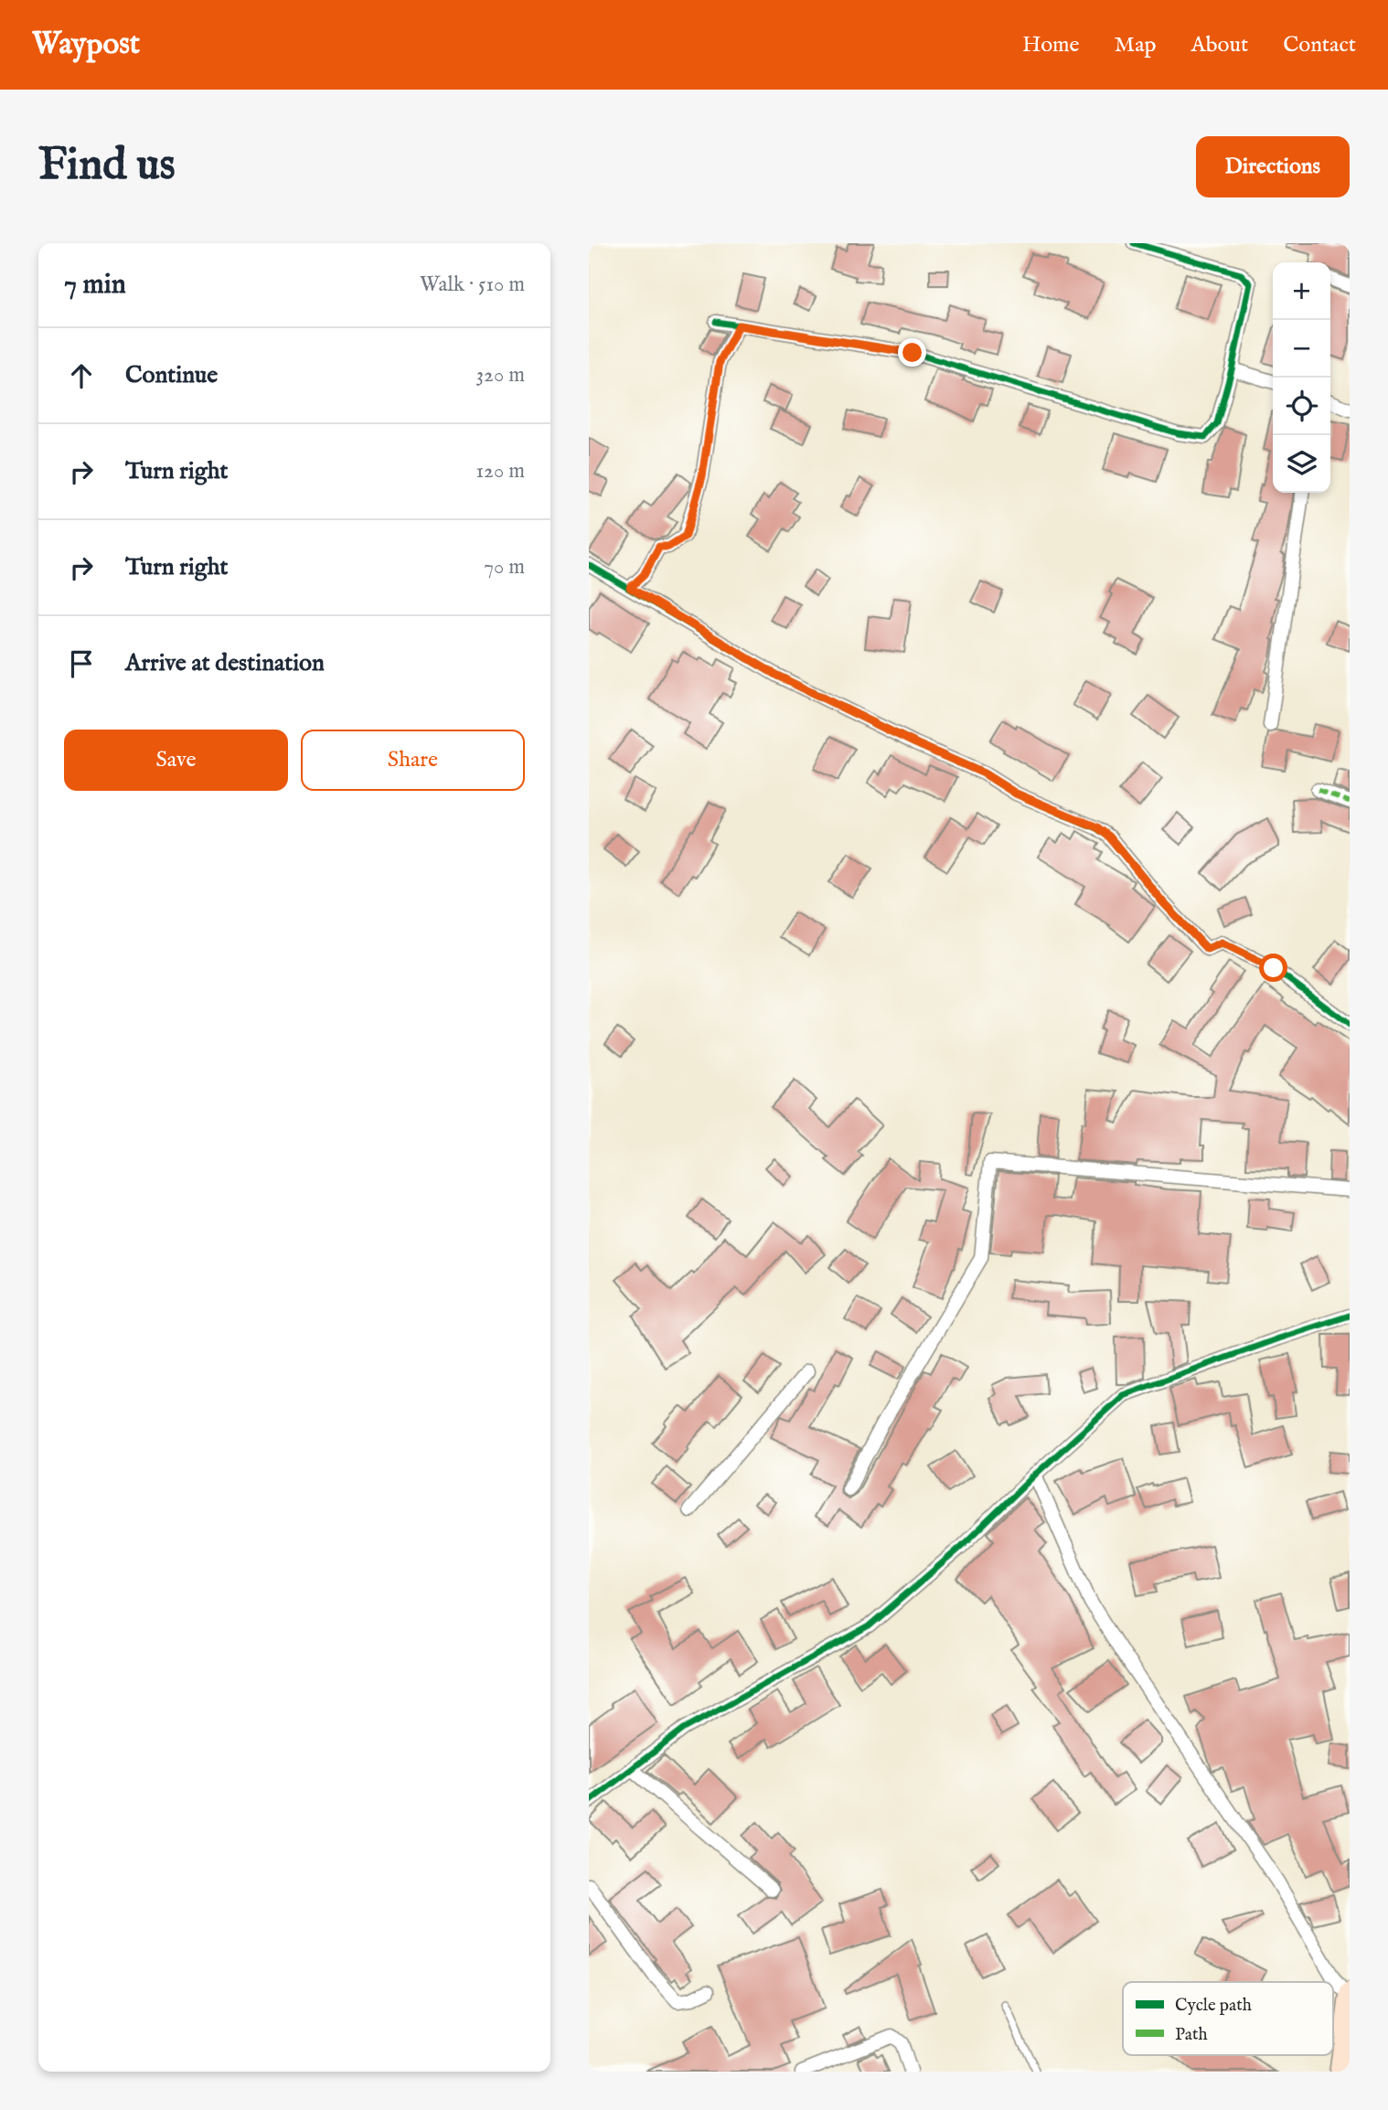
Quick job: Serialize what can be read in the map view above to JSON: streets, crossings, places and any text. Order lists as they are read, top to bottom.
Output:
{
  "legend": ["Cycle path", "Path"],
  "page": {
    "header": "Waypost",
    "nav": [
      "Home",
      "Map",
      "About",
      "Contact"
    ],
    "buttons": [
      "Directions",
      ["Save", "Share"]
    ],
    "title": "Find us",
    "heading": ["7 min", "Walk · 510 m"],
    "map_buttons": ["+", "−"],
    "list": [
      ["Continue", "320 m"],
      ["Turn right", "120 m"],
      ["Turn right", "70 m"],
      "Arrive at destination"
    ]
  }
}
